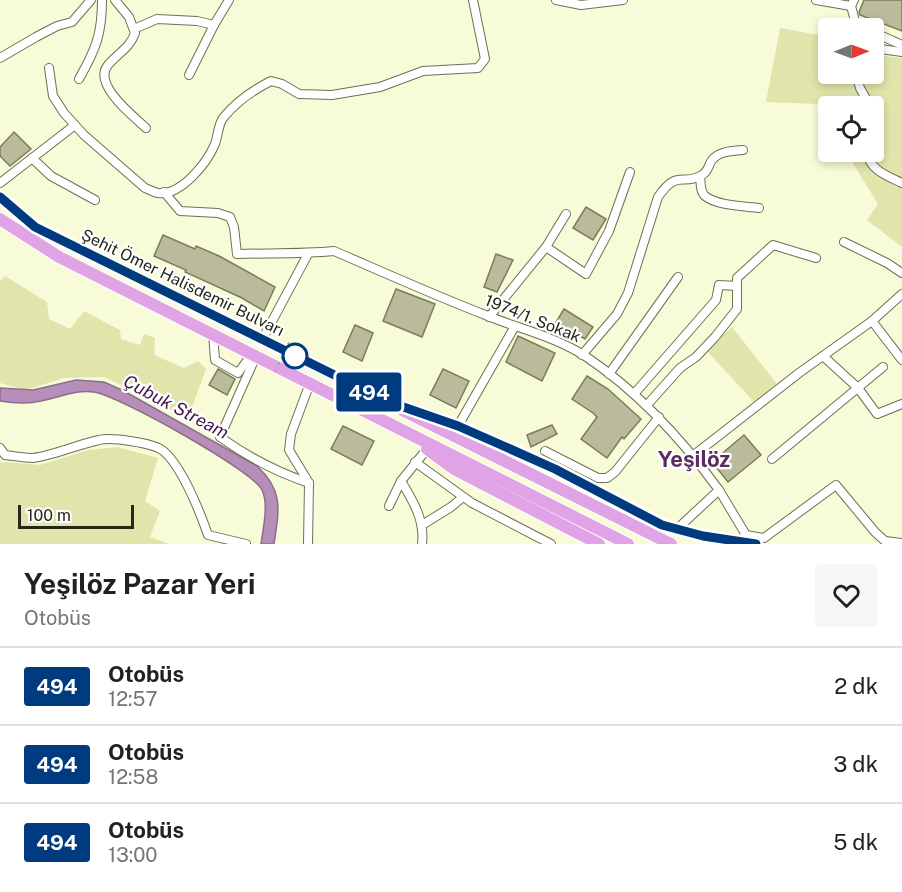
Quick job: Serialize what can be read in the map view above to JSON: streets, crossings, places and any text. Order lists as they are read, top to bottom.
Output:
{
  "streets": {
    "highway": ["Şehit Ömer Halisdemir Bulvarı"],
    "street": ["1974/1. Sokak"]
  },
  "districts": ["Yeşilöz"],
  "water": ["Çubuk Stream"],
  "lines": ["bus line 494"],
  "scale_bar": "100 m",
  "north": "right",
  "page": {
    "on_map": "494",
    "scale": "100 m",
    "heading": ["Yeşilöz Pazar Yeri", "Otobüs"],
    "list": [
      {
        "mark": "494",
        "name": "Otobüs",
        "note": "12:57",
        "value": "2 dk"
      },
      {
        "mark": "494",
        "name": "Otobüs",
        "note": "12:58",
        "value": "3 dk"
      },
      {
        "mark": "494",
        "name": "Otobüs",
        "note": "13:00",
        "value": "5 dk"
      }
    ]
  }
}
